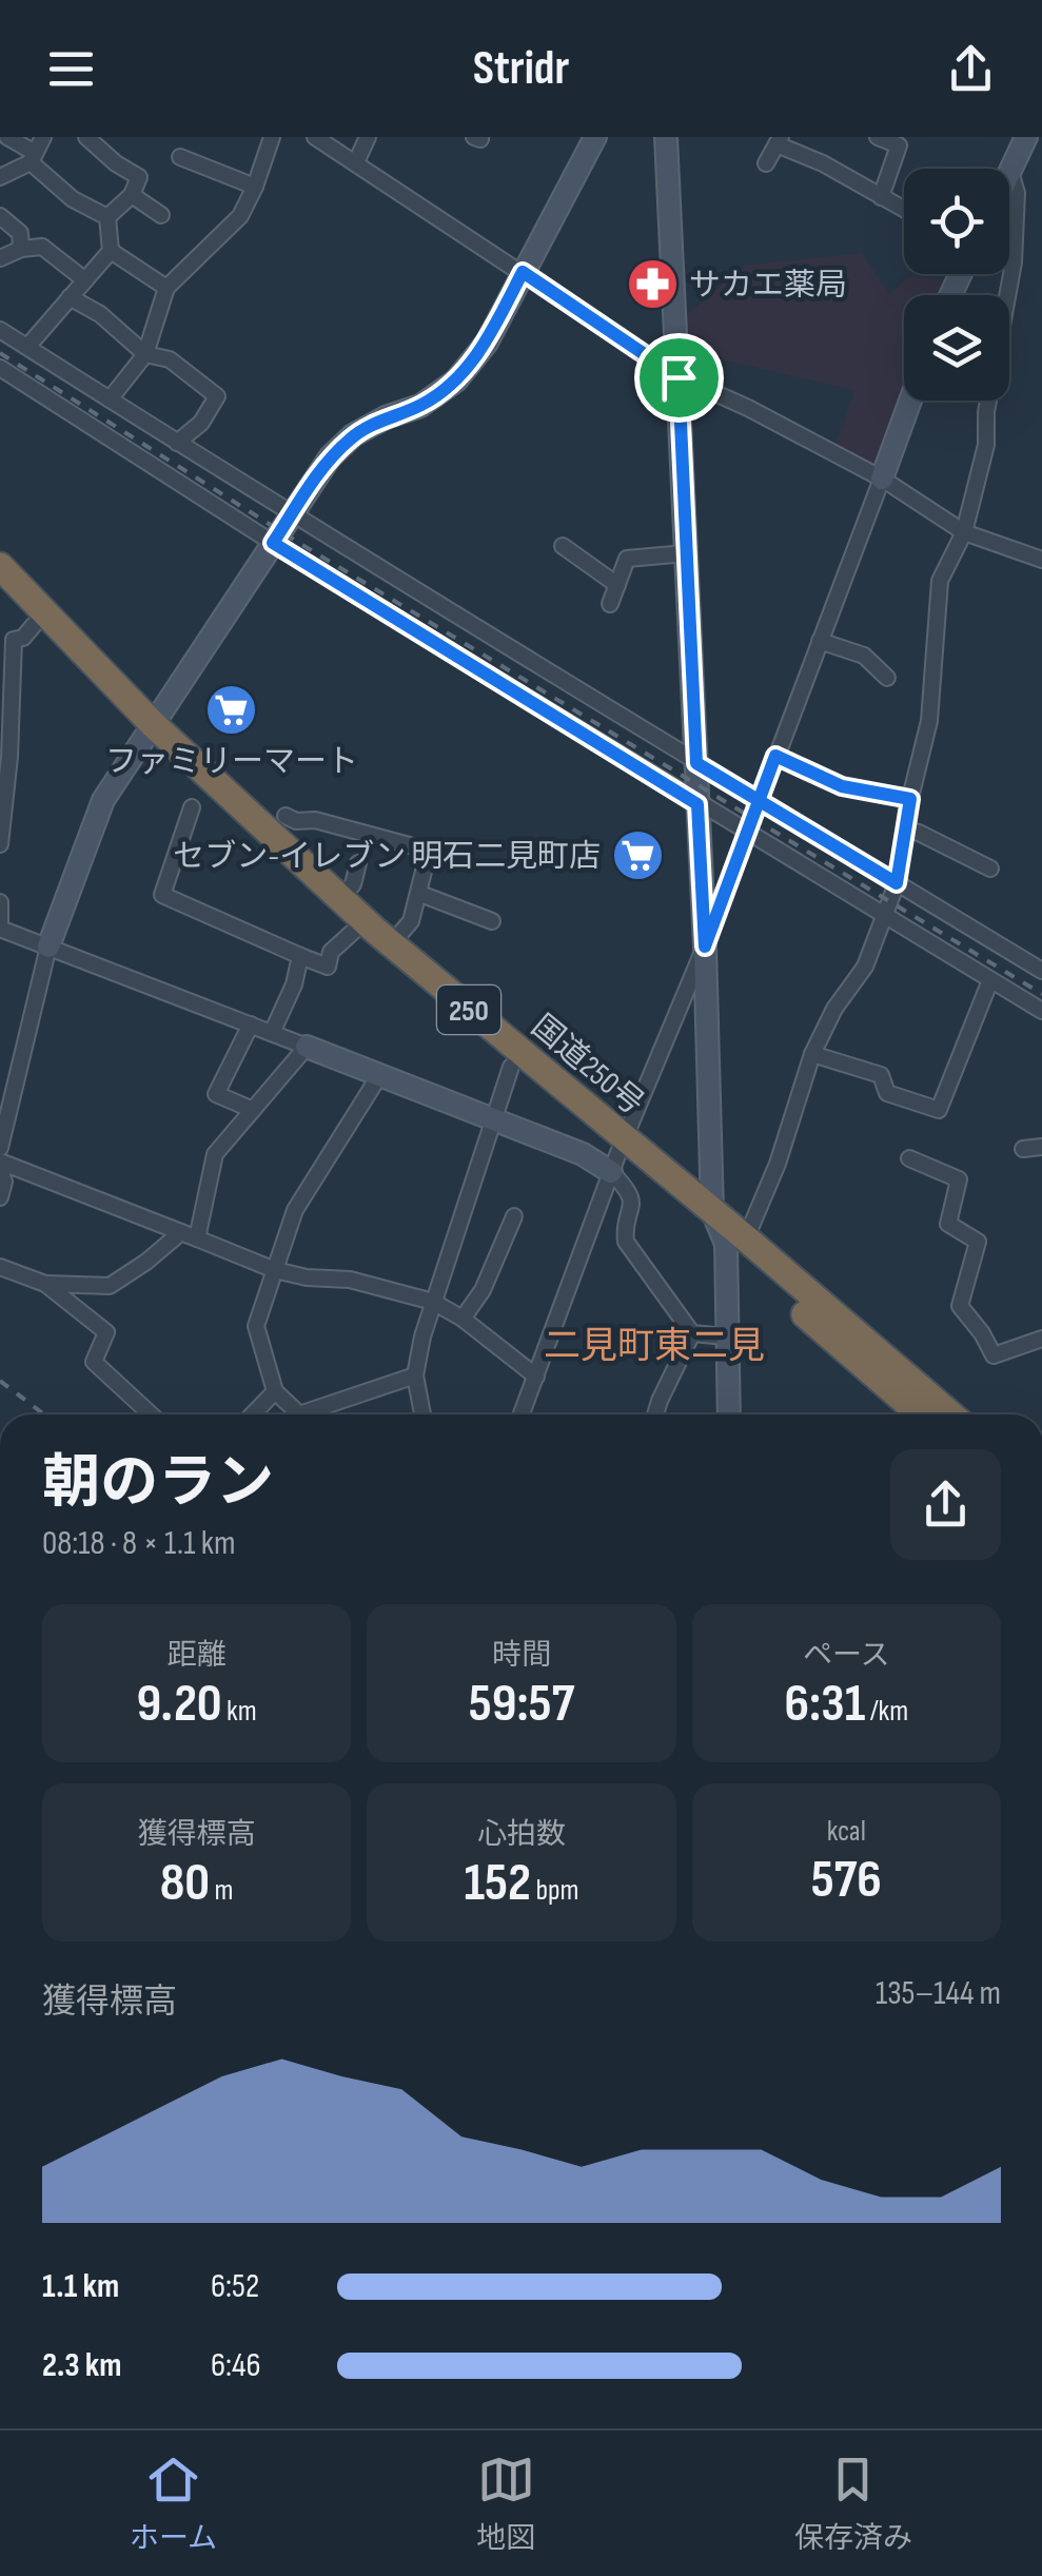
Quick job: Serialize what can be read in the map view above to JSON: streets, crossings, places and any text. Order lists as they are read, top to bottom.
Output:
{
  "streets": {
    "highway": ["250", "国道250号"]
  },
  "districts": ["二見町東二見"],
  "places": {
    "pharmacy": ["サカエ薬局"],
    "supermarket": ["ファミリーマート", "セブン-イレブン 明石二見町店"]
  },
  "page": {
    "header": "Stridr",
    "heading": ["朝のラン", "08:18 · 8 × 1.1 km"],
    "stats": [
      ["距離", "9.20 km"],
      ["時間", "59:57"],
      ["ペース", "6:31 /km"],
      ["獲得標高", "80 m"],
      ["心拍数", "152 bpm"],
      ["kcal", "576"]
    ],
    "chart": ["獲得標高", "135–144 m"],
    "list": [
      {
        "name": "1.1 km",
        "note": "6:52"
      },
      {
        "name": "2.3 km",
        "note": "6:46"
      }
    ],
    "tabs": ["ホーム", "地図", "保存済み"]
  }
}
